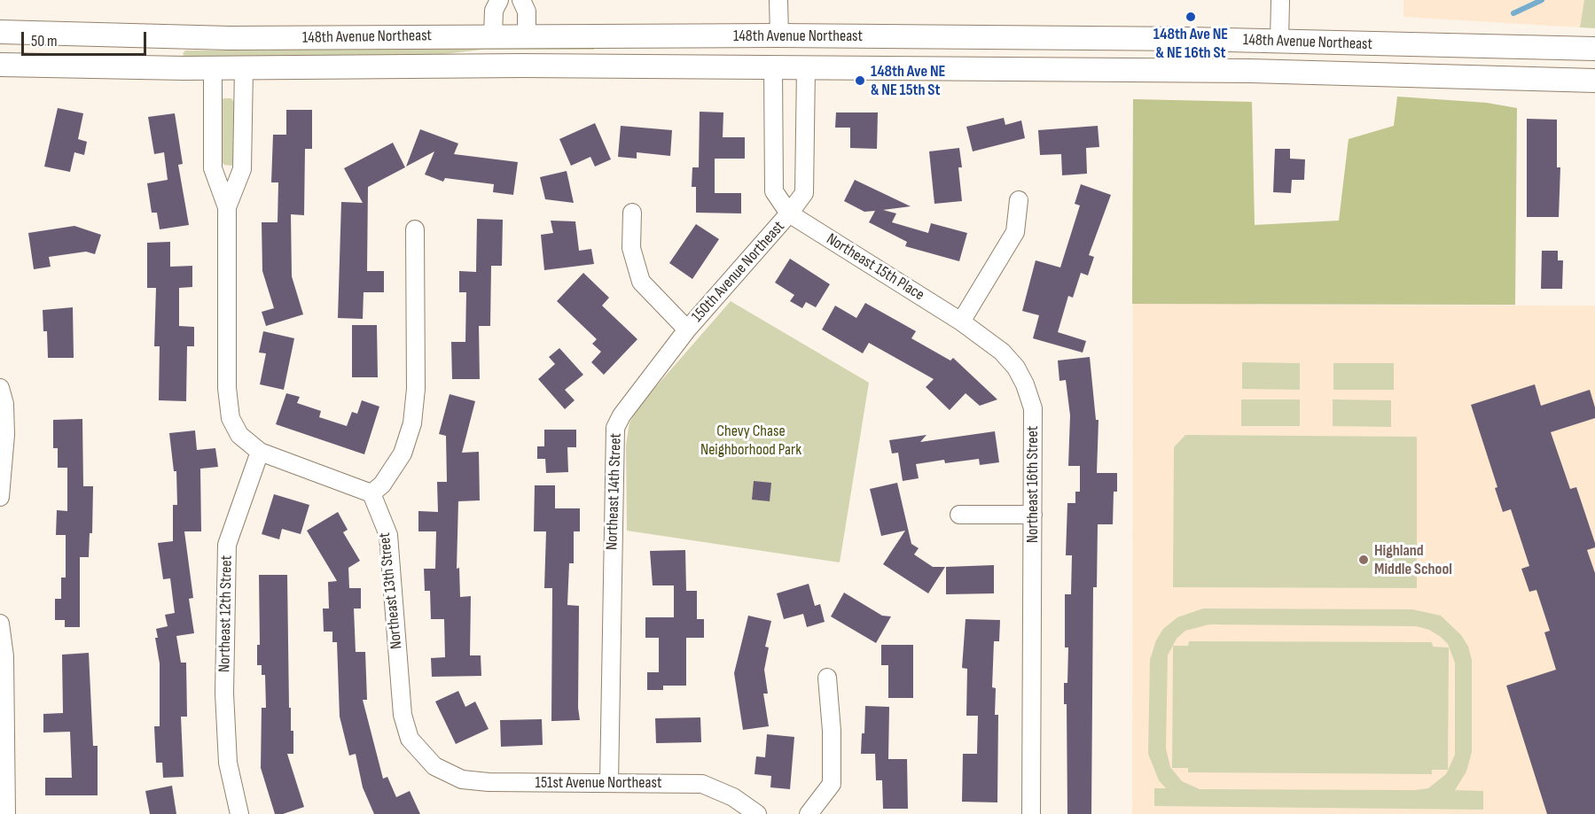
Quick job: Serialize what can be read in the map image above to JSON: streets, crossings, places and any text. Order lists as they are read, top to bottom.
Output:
{
  "streets": {
    "main road": ["148th Avenue Northeast"],
    "street": [
      "Northeast 15th Place",
      "150th Avenue Northeast",
      "Northeast 16th Street",
      "Northeast 14th Street",
      "Northeast 13th Street",
      "Northeast 12th Street",
      "151st Avenue Northeast"
    ]
  },
  "crossings": [
    ["148th Avenue Northeast", "150th Avenue Northeast"],
    ["Northeast 15th Place", "150th Avenue Northeast"],
    ["Northeast 15th Place", "Northeast 16th Street"],
    ["150th Avenue Northeast", "Northeast 14th Street"],
    ["Northeast 14th Street", "151st Avenue Northeast"],
    ["Northeast 13th Street", "151st Avenue Northeast"]
  ],
  "parks": ["Chevy Chase Neighborhood Park"],
  "places": ["148th Ave NE & NE 16th St", "148th Ave NE & NE 15th St", "Highland Middle School"],
  "scale_bar": "50 m"
}
